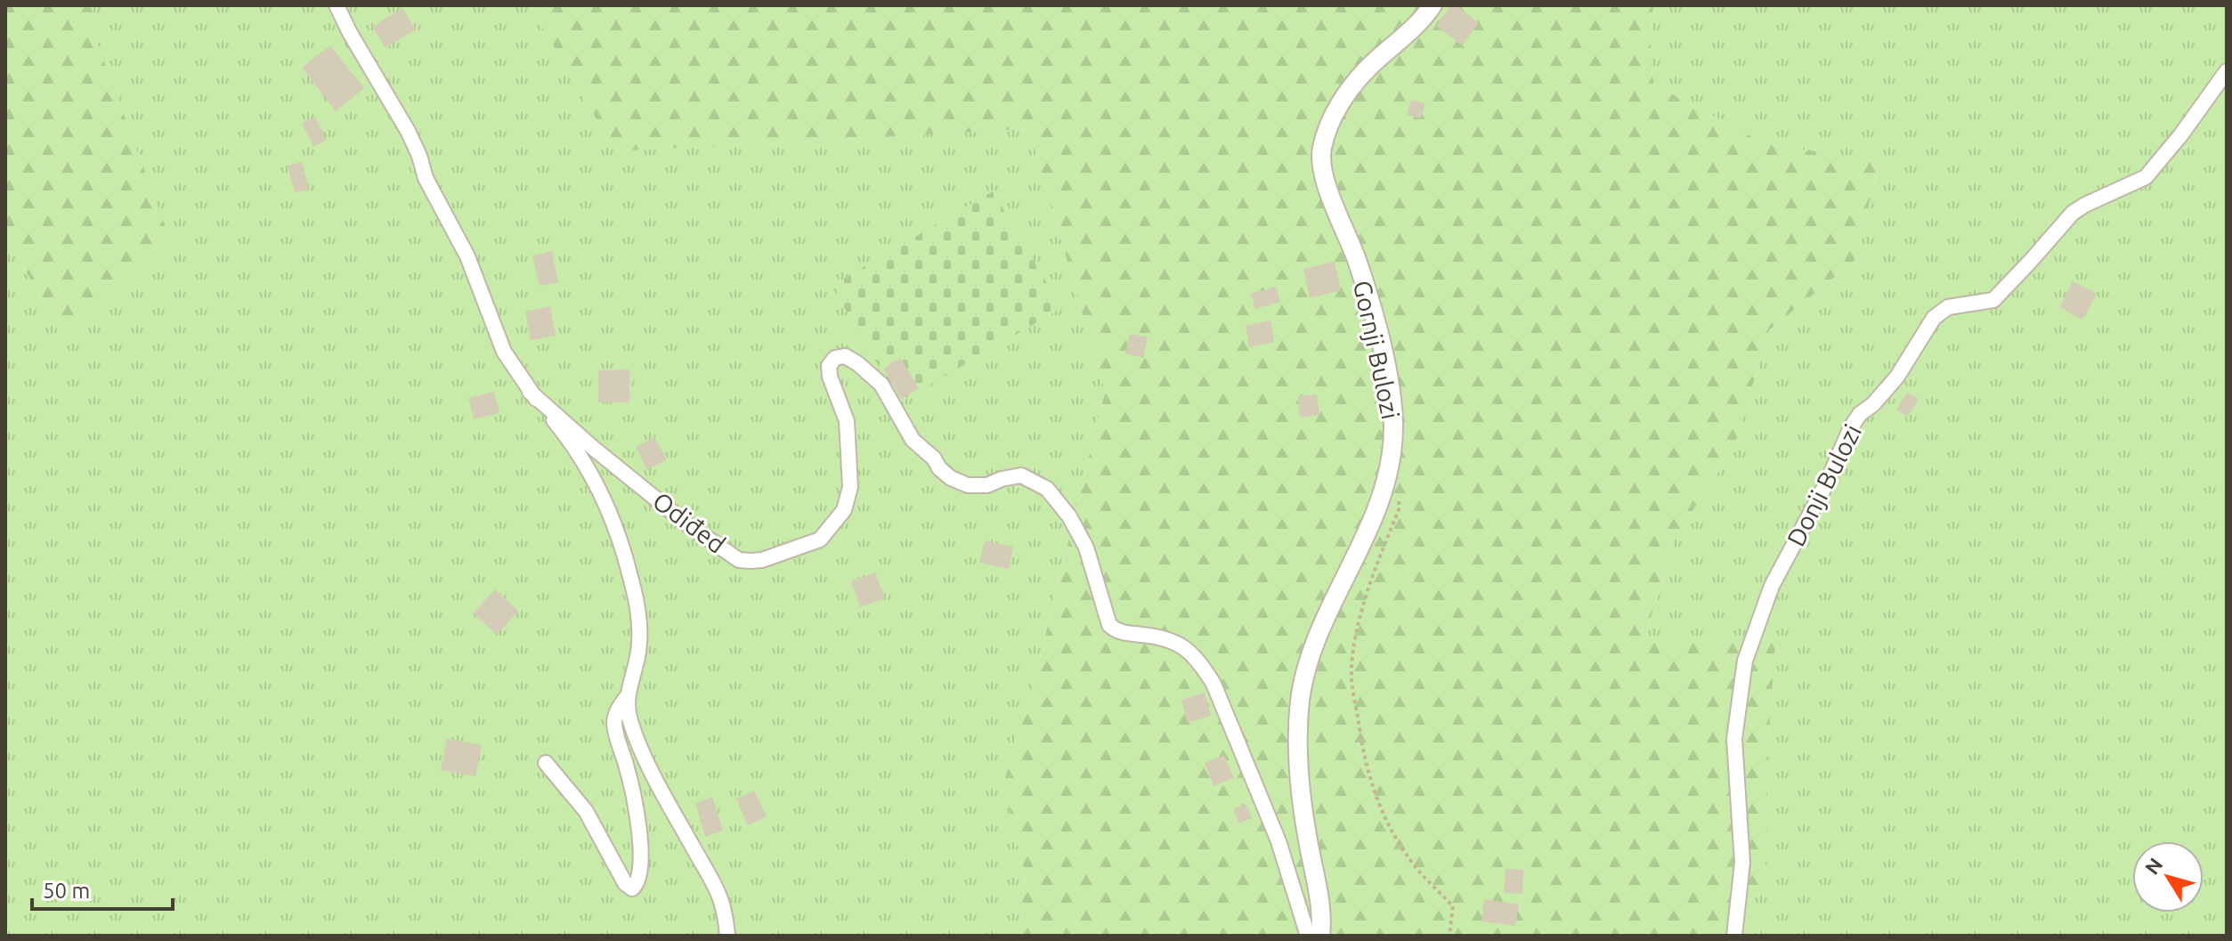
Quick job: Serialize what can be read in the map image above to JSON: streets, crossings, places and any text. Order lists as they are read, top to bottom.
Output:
{
  "streets": {
    "street": ["Gornji Bulozi", "Donji Bulozi", "Odiđed"]
  },
  "scale_bar": "50 m",
  "north": "top left"
}
